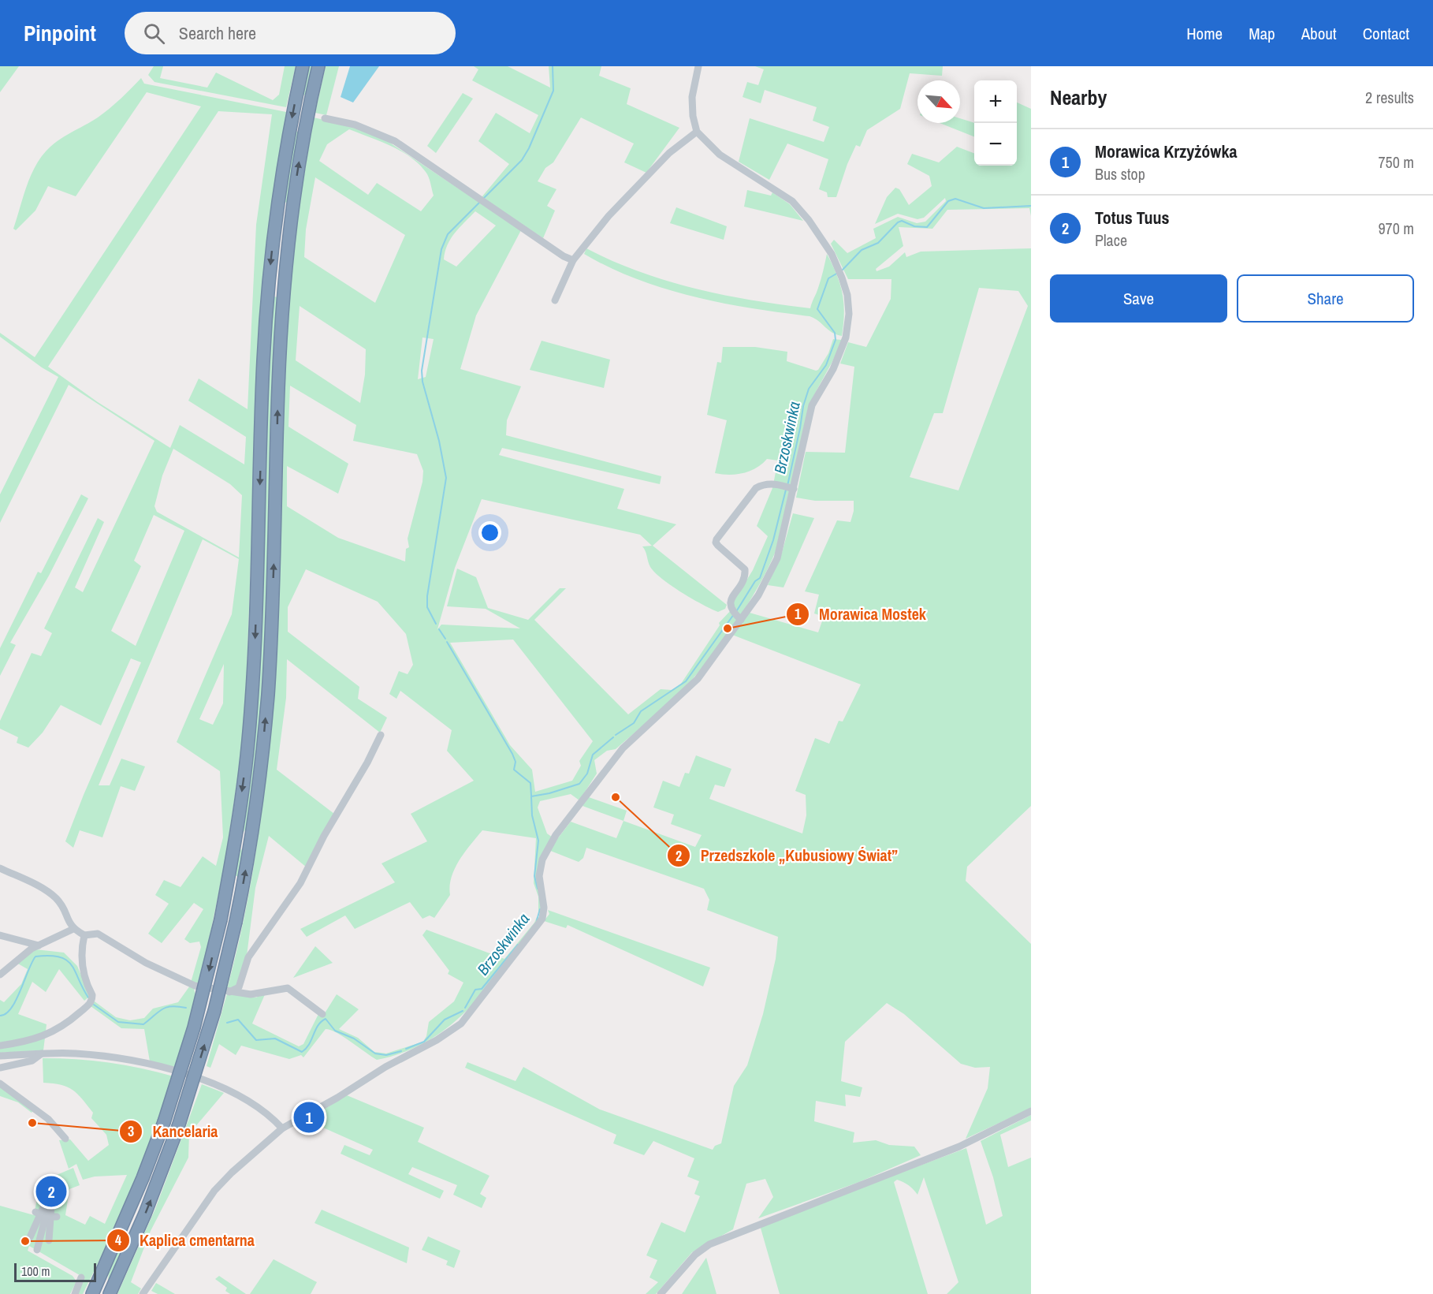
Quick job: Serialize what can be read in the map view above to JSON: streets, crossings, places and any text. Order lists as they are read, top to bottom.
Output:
{
  "water": ["Brzoskwinka"],
  "places": [
    "Morawica Mostek",
    "Przedszkole „Kubusiowy Świat”",
    "Kancelaria",
    "Kaplica cmentarna"
  ],
  "scale_bar": "100 m",
  "north": "bottom right",
  "page": {
    "header": "Pinpoint",
    "search": "Search here",
    "nav": [
      "Home",
      "Map",
      "About",
      "Contact"
    ],
    "heading": ["Nearby", "2 results"],
    "map_buttons": ["+", "−"],
    "list": [
      {
        "mark": "1",
        "name": "Morawica Krzyżówka",
        "note": "Bus stop",
        "value": "750 m"
      },
      {
        "mark": "2",
        "name": "Totus Tuus",
        "note": "Place",
        "value": "970 m"
      }
    ],
    "buttons": ["Save", "Share"],
    "pins": ["1", "2"],
    "scale": "100 m"
  }
}
